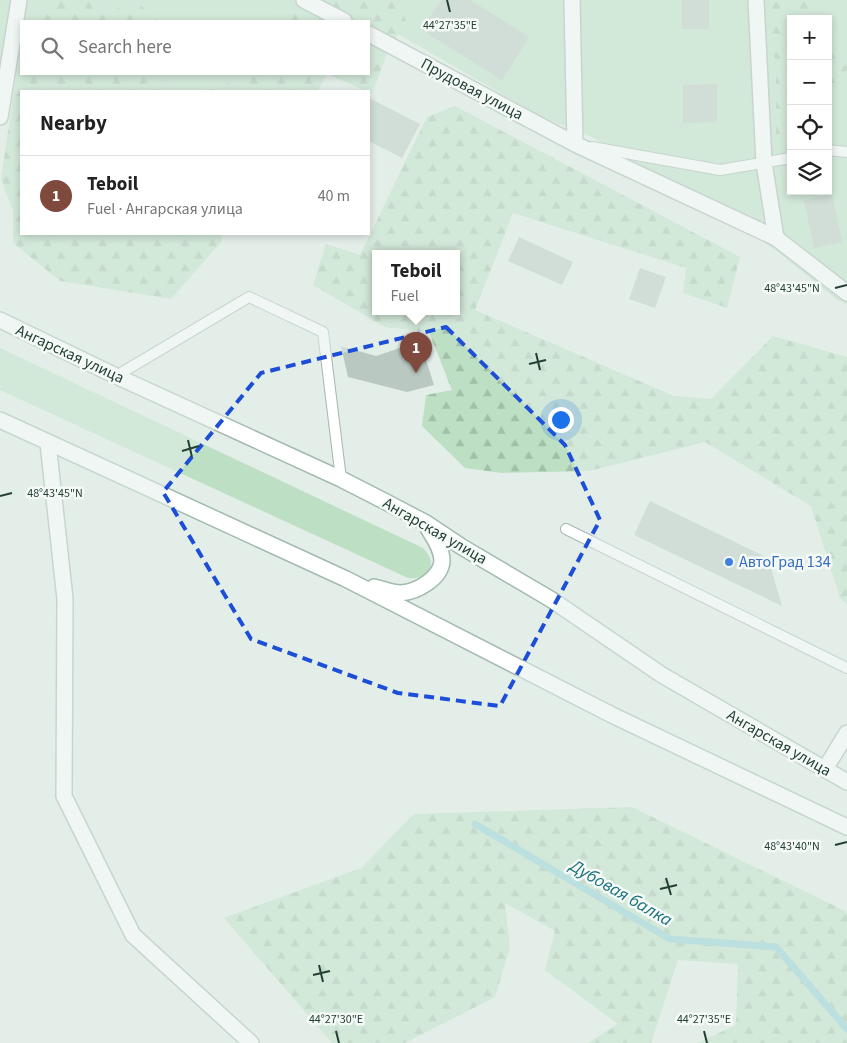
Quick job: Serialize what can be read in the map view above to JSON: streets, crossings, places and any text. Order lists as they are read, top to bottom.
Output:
{
  "streets": {
    "main road": ["Прудовая улица", "Ангарская улица"]
  },
  "water": ["Дубовая балка"],
  "places": ["АвтоГрад 134"],
  "page": {
    "map_buttons": ["+", "−"],
    "search": "Search here",
    "heading": "Nearby",
    "list": [
      {
        "mark": "1",
        "name": "Teboil",
        "note": "Fuel · Ангарская улица",
        "value": "40 m"
      }
    ],
    "popup": ["Teboil", "Fuel"],
    "pins": "1"
  },
  "coordinates": [
    "44°27'35\"E",
    "48°43'45\"N",
    "48°43'40\"N",
    "44°27'30\"E"
  ]
}
